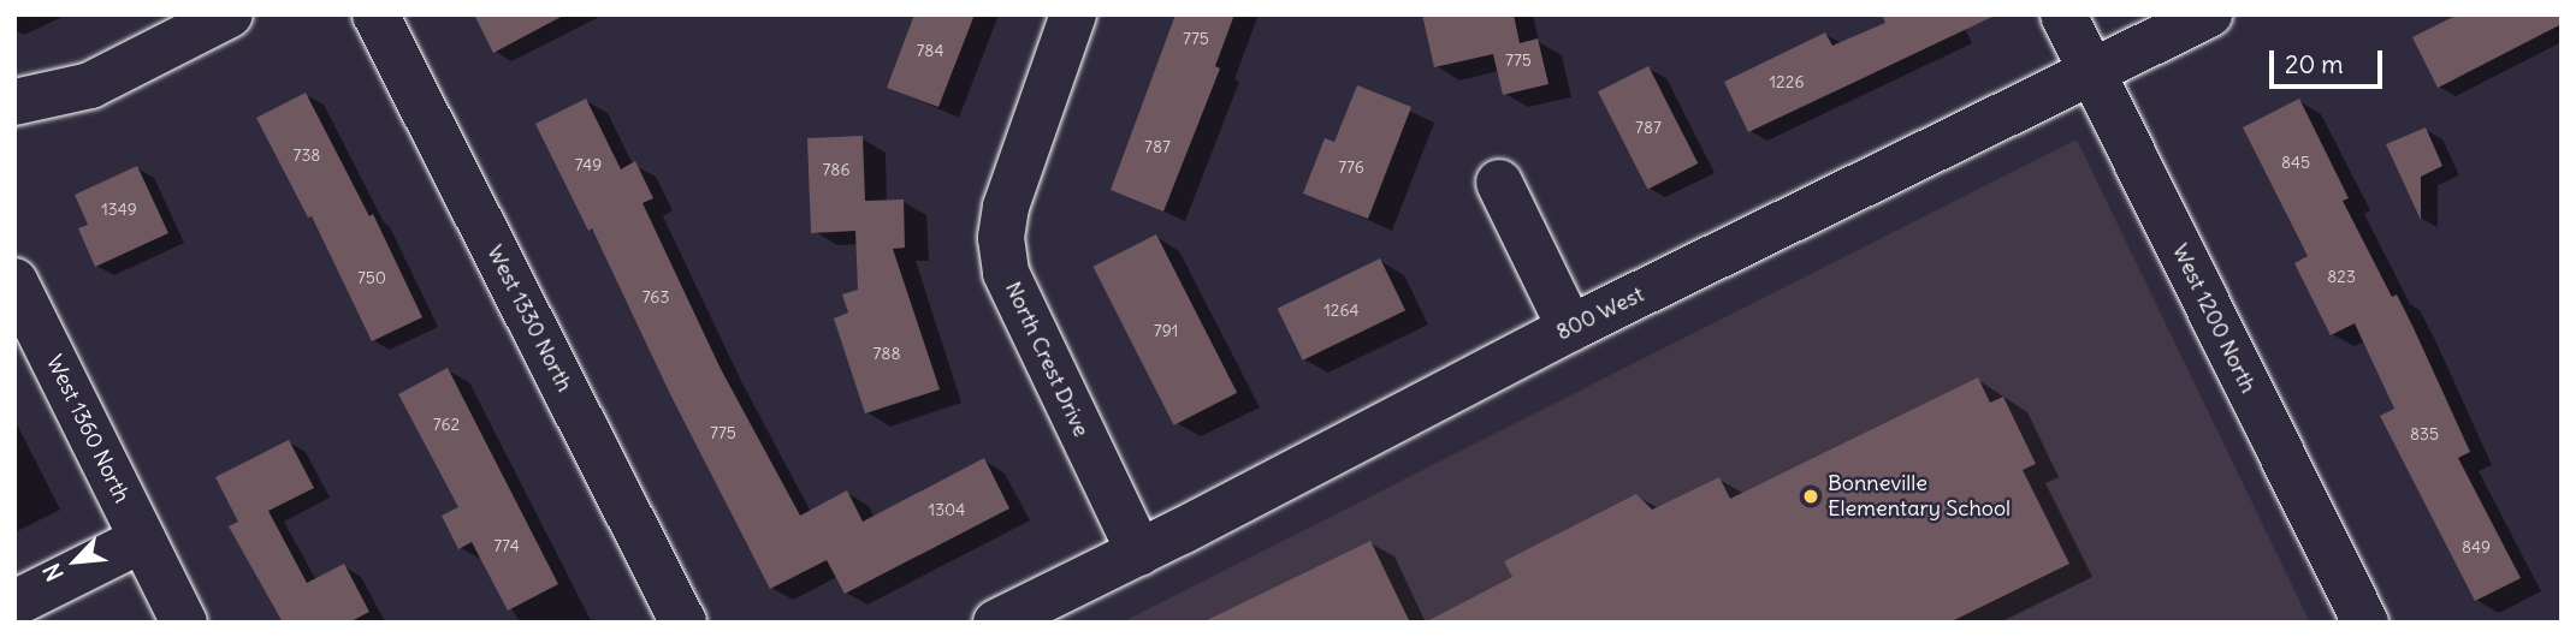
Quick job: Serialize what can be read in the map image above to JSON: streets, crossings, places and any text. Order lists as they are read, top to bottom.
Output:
{
  "streets": {
    "street": [
      "800 West",
      "West 1330 North",
      "West 1200 North",
      "North Crest Drive",
      "West 1360 North"
    ]
  },
  "crossings": [
    ["800 West", "West 1200 North"],
    ["800 West", "North Crest Drive"]
  ],
  "places": ["Bonneville Elementary School"],
  "house_numbers": [
    "775",
    "784",
    "775",
    "1226",
    "787",
    "787",
    "738",
    "845",
    "749",
    "776",
    "786",
    "1349",
    "823",
    "750",
    "763",
    "1264",
    "791",
    "788",
    "762",
    "775",
    "835",
    "1304",
    "774",
    "849"
  ],
  "scale_bar": "20 m",
  "north": "bottom left"
}
